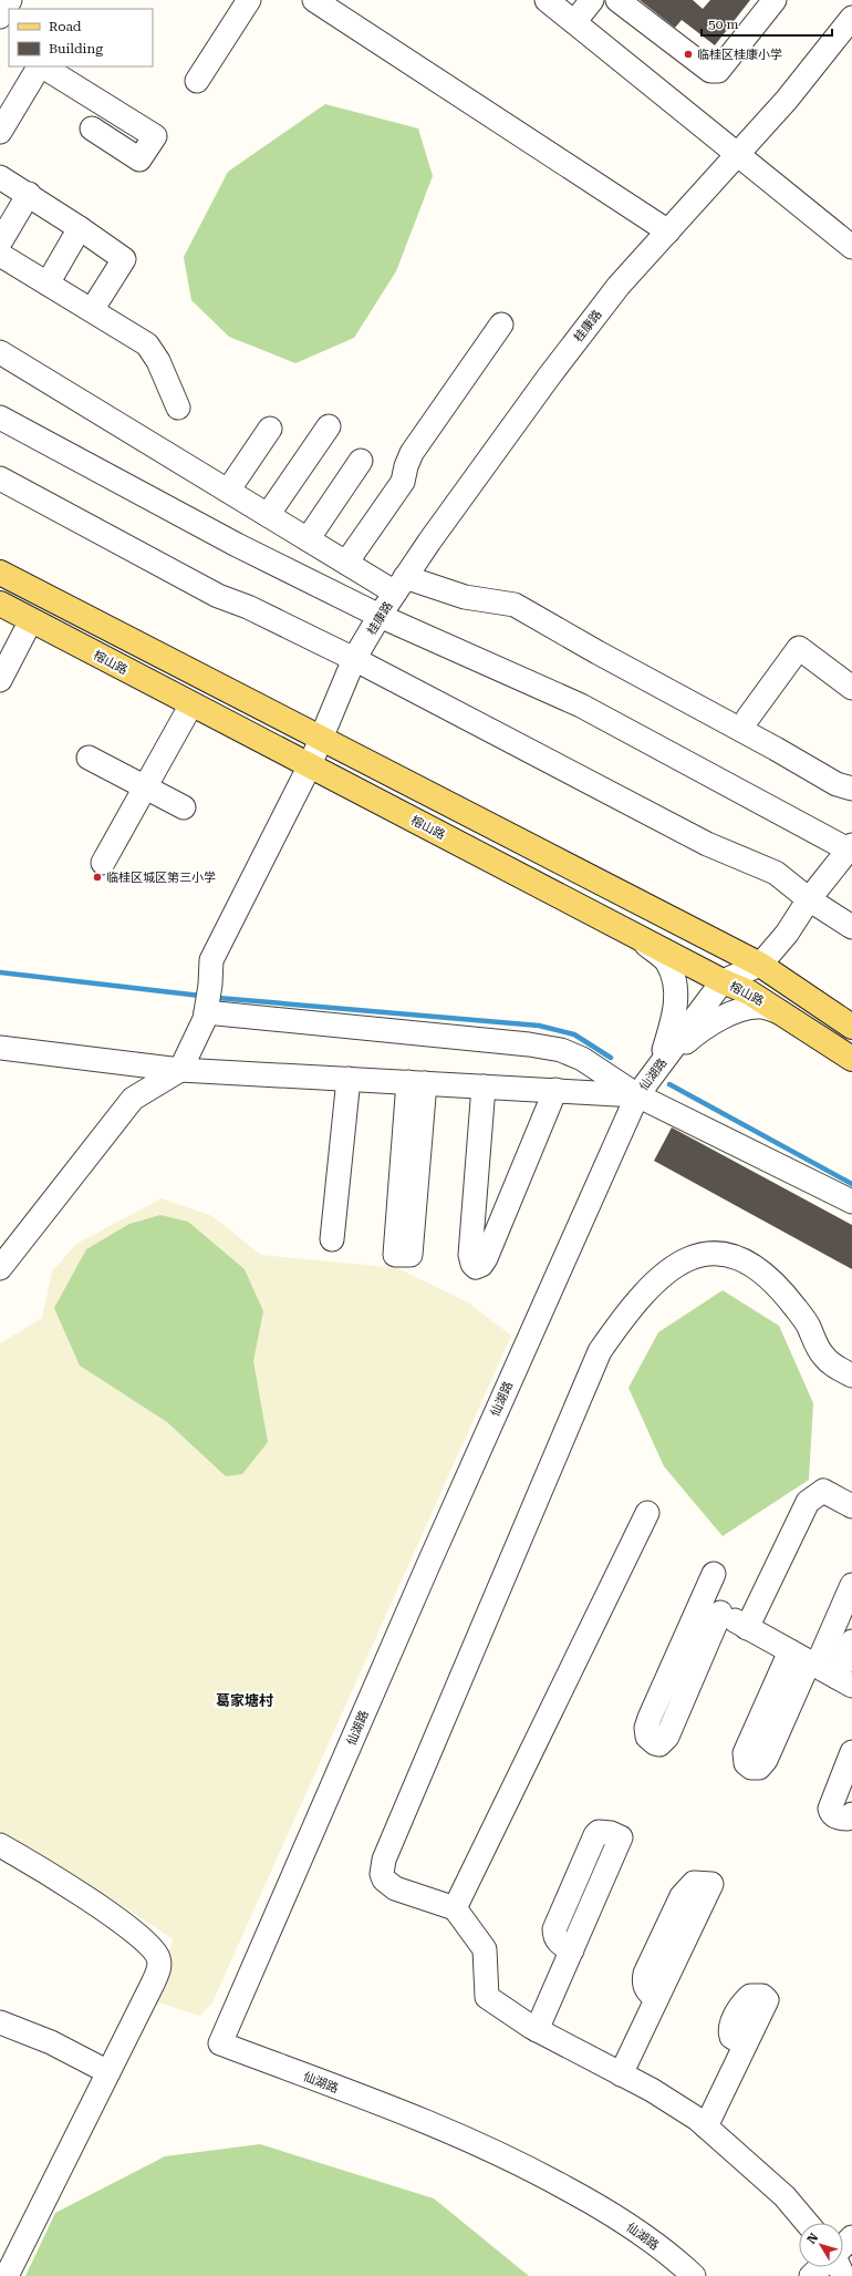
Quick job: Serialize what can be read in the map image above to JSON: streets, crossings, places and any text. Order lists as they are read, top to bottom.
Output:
{
  "streets": {
    "main road": ["榕山路"],
    "street": ["桂康路", "仙湖路"]
  },
  "crossings": [
    ["桂康路", "榕山路"],
    ["榕山路", "仙湖路"]
  ],
  "districts": ["葛家塘村"],
  "places": ["临桂区桂康小学", "临桂区城区第三小学"],
  "legend": ["Road", "Building"],
  "scale_bar": "50 m",
  "north": "top left"
}
